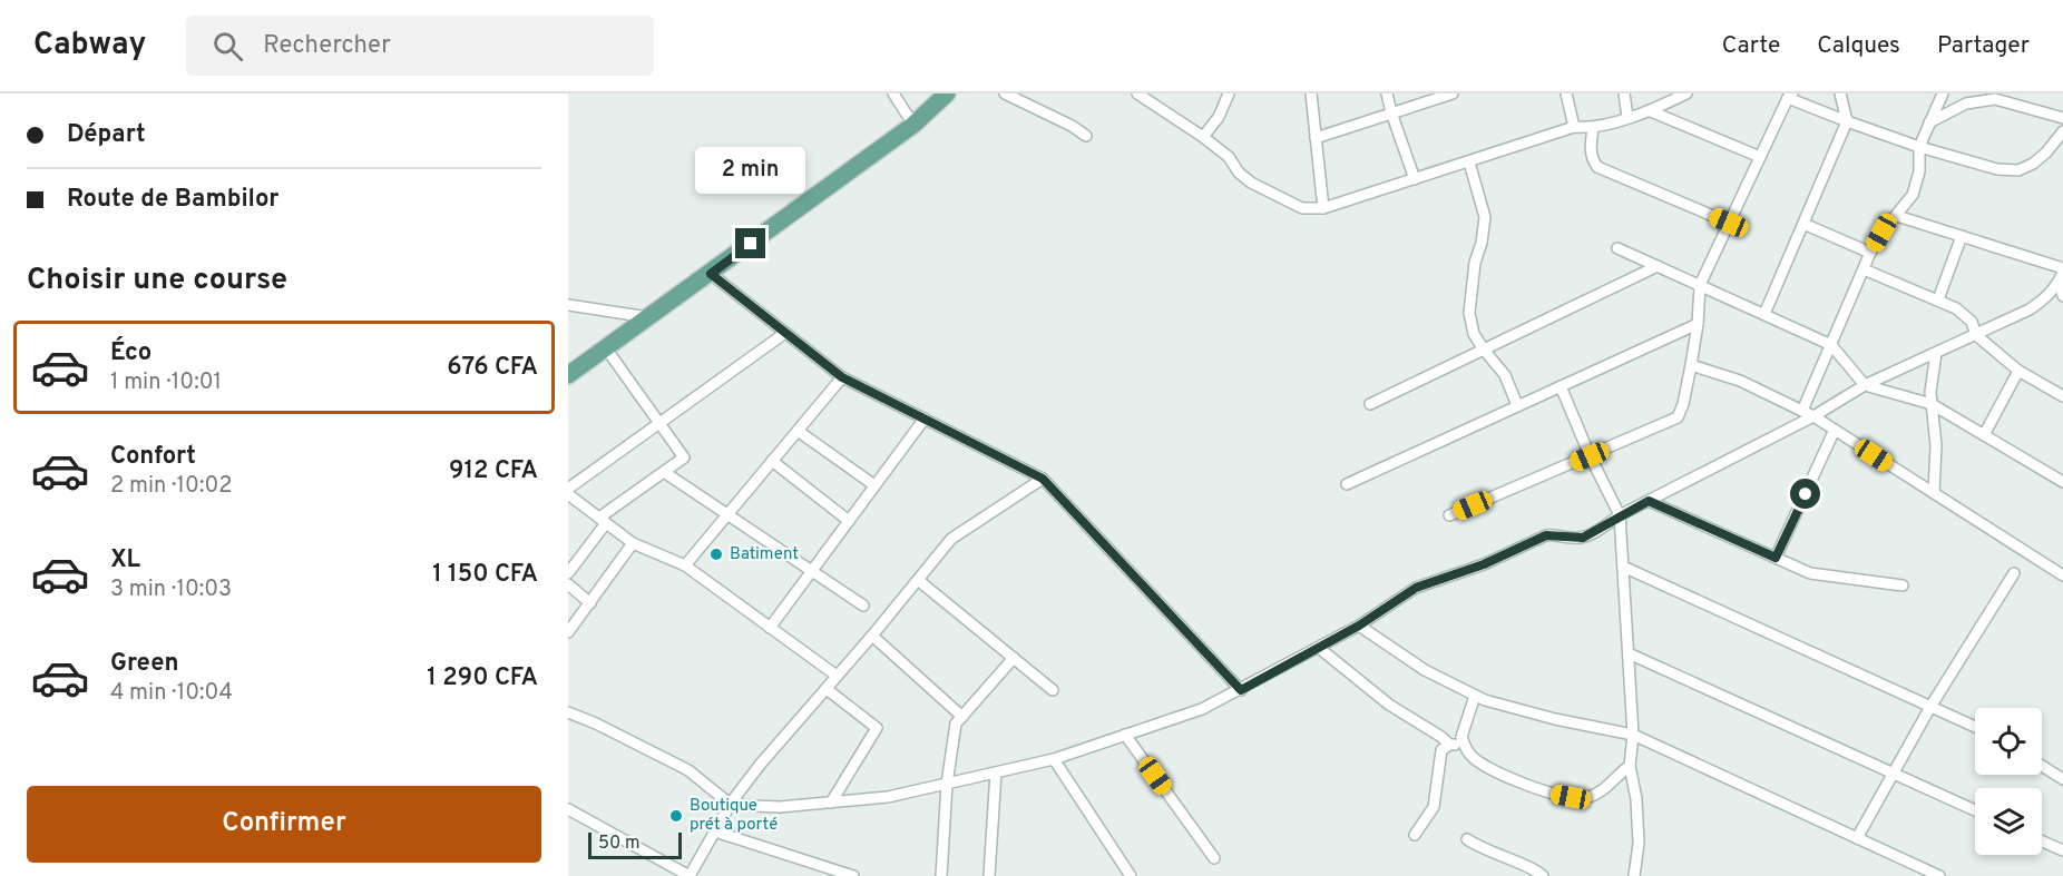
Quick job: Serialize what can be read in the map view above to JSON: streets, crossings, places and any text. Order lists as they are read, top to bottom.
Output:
{
  "places": ["Batiment", "Boutique prét à porté"],
  "scale_bar": "50 m",
  "page": {
    "header": "Cabway",
    "search": "Rechercher",
    "nav": ["Carte", "Calques", "Partager"],
    "banner": ["Départ", "Route de Bambilor"],
    "bubble": "2 min",
    "heading": "Choisir une course",
    "list": [
      {
        "name": "Éco",
        "note": "1 min · 10:01",
        "value": "676 CFA"
      },
      {
        "name": "Confort",
        "note": "2 min · 10:02",
        "value": "912 CFA"
      },
      {
        "name": "XL",
        "note": "3 min · 10:03",
        "value": "1 150 CFA"
      },
      {
        "name": "Green",
        "note": "4 min · 10:04",
        "value": "1 290 CFA"
      }
    ],
    "buttons": "Confirmer",
    "scale": "50 m"
  }
}
